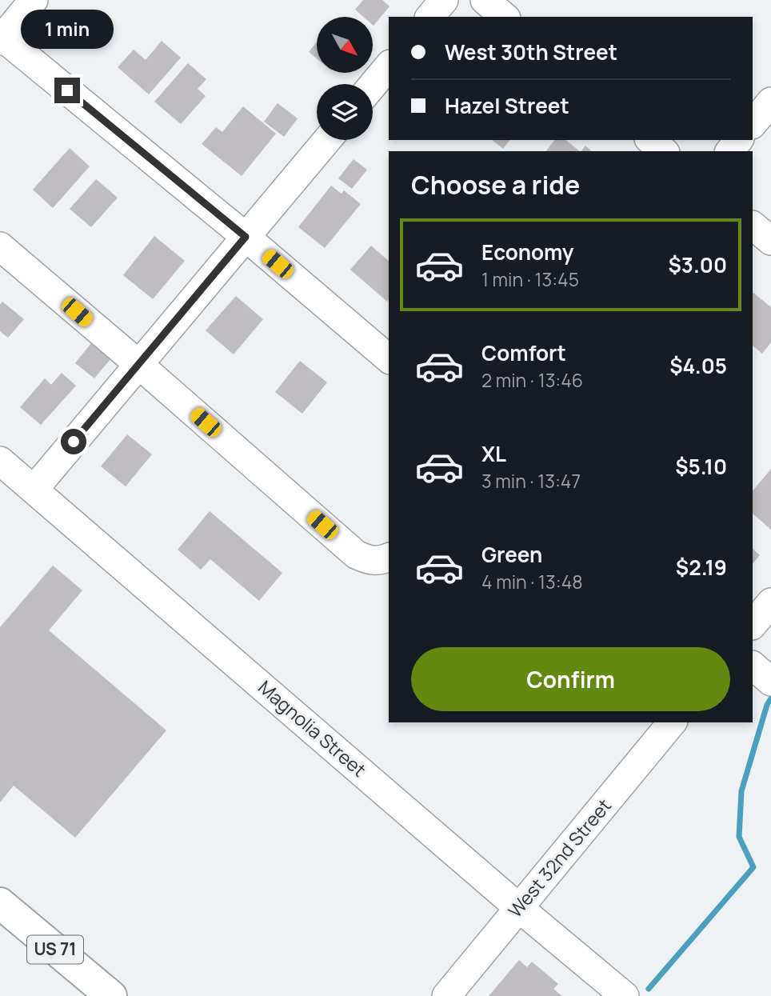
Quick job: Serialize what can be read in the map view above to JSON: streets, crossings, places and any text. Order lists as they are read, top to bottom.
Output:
{
  "streets": {
    "main road": ["US 71"],
    "street": ["Magnolia Street", "West 32nd Street"]
  },
  "crossings": [
    ["Magnolia Street", "West 32nd Street"]
  ],
  "north": "bottom right",
  "page": {
    "bubble": "1 min",
    "banner": ["West 30th Street", "Hazel Street"],
    "heading": "Choose a ride",
    "list": [
      {
        "name": "Economy",
        "note": "1 min · 13:45",
        "value": "$3.00"
      },
      {
        "name": "Comfort",
        "note": "2 min · 13:46",
        "value": "$4.05"
      },
      {
        "name": "XL",
        "note": "3 min · 13:47",
        "value": "$5.10"
      },
      {
        "name": "Green",
        "note": "4 min · 13:48",
        "value": "$2.19"
      }
    ],
    "buttons": "Confirm"
  }
}
